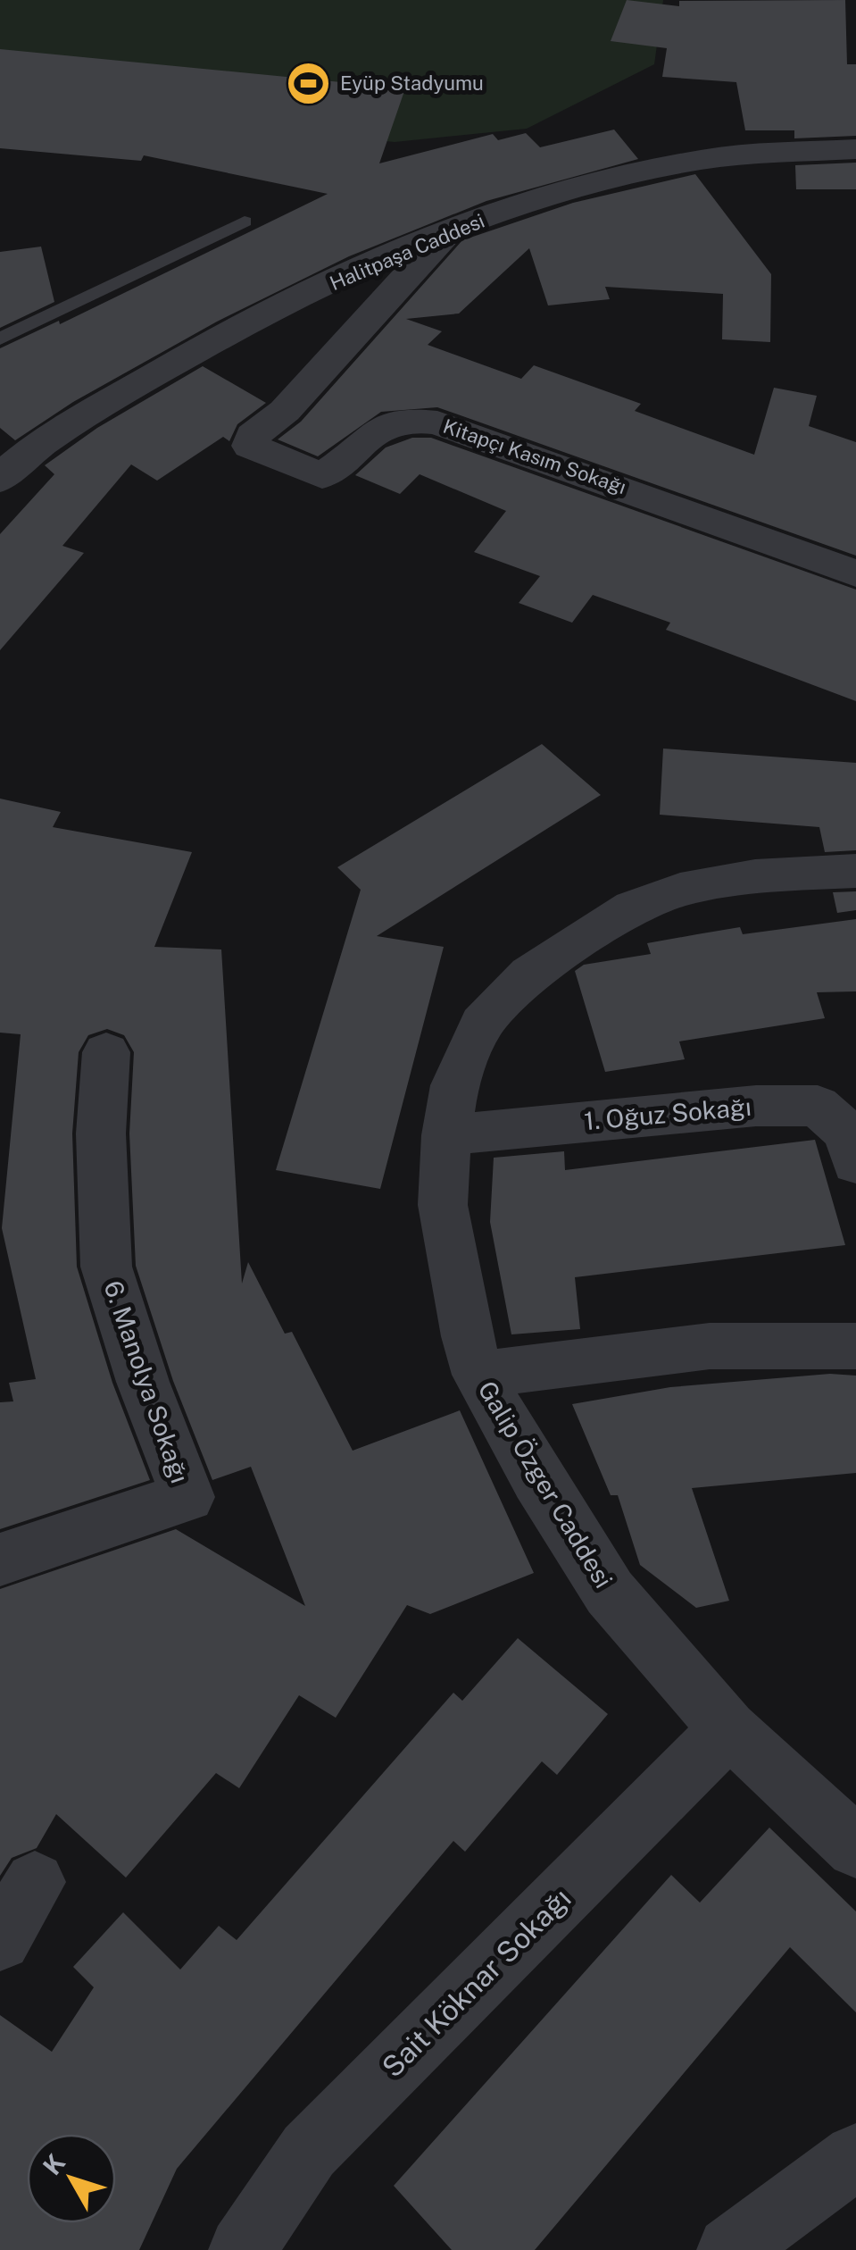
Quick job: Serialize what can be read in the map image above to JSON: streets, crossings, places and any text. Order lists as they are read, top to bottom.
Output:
{
  "streets": {
    "street": [
      "Halitpaşa Caddesi",
      "Kitapçı Kasım Sokağı",
      "1. Oğuz Sokağı",
      "6. Manolya Sokağı",
      "Galip Özger Caddesi",
      "Sait Köknar Sokağı"
    ]
  },
  "crossings": [
    ["Halitpaşa Caddesi", "Kitapçı Kasım Sokağı"],
    ["1. Oğuz Sokağı", "Galip Özger Caddesi"],
    ["Galip Özger Caddesi", "Sait Köknar Sokağı"]
  ],
  "places": {
    "sports": ["Eyüp Stadyumu"]
  },
  "north": "top left"
}
